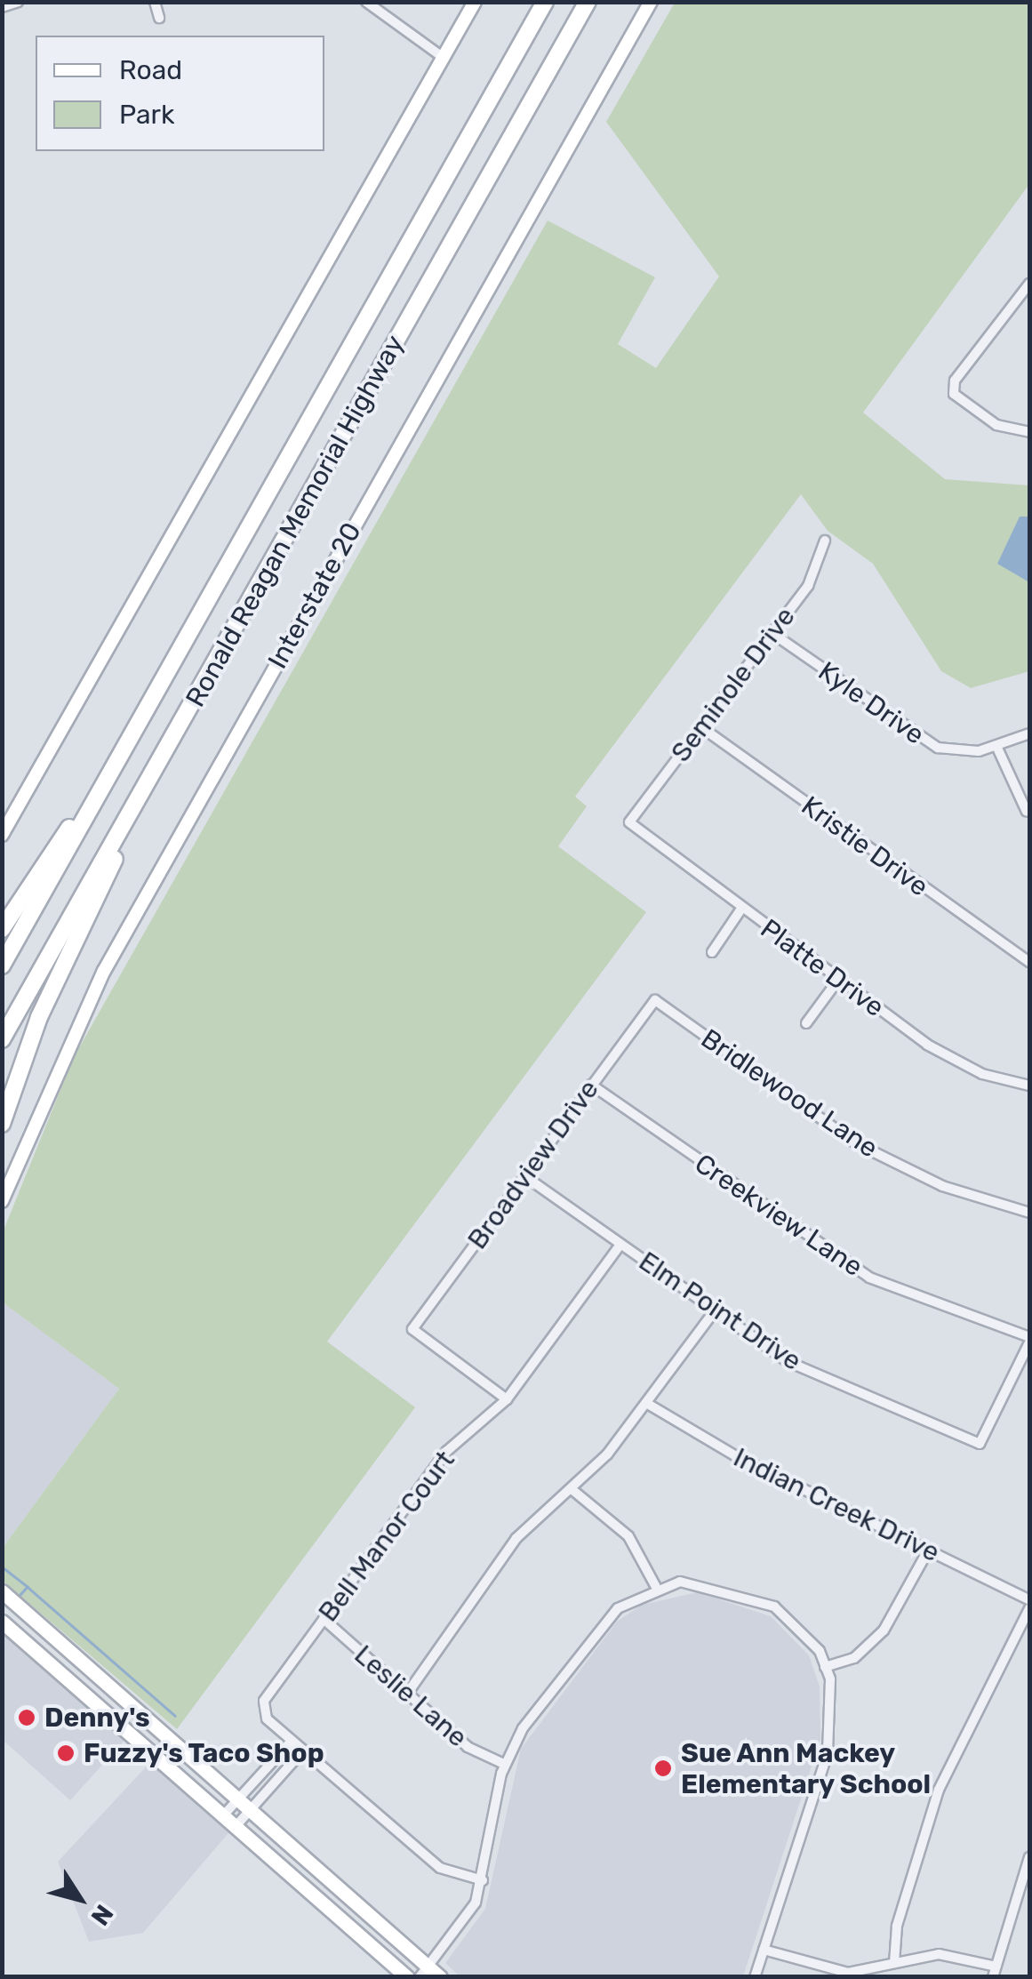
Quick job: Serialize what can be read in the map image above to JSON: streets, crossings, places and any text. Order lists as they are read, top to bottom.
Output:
{
  "streets": {
    "highway": ["Ronald Reagan Memorial Highway"],
    "main road": ["Interstate 20"],
    "street": [
      "Seminole Drive",
      "Kyle Drive",
      "Kristie Drive",
      "Platte Drive",
      "Bridlewood Lane",
      "Broadview Drive",
      "Creekview Lane",
      "Elm Point Drive",
      "Indian Creek Drive",
      "Bell Manor Court",
      "Leslie Lane"
    ]
  },
  "crossings": [
    ["Seminole Drive", "Kyle Drive"],
    ["Seminole Drive", "Kristie Drive"],
    ["Seminole Drive", "Platte Drive"],
    ["Bridlewood Lane", "Broadview Drive"],
    ["Broadview Drive", "Creekview Lane"],
    ["Broadview Drive", "Elm Point Drive"],
    ["Broadview Drive", "Bell Manor Court"],
    ["Creekview Lane", "Elm Point Drive"],
    ["Elm Point Drive", "Bell Manor Court"],
    ["Bell Manor Court", "Leslie Lane"]
  ],
  "places": ["Denny's", "Fuzzy's Taco Shop", "Sue Ann Mackey Elementary School"],
  "legend": ["Road", "Park"],
  "north": "bottom right"
}
